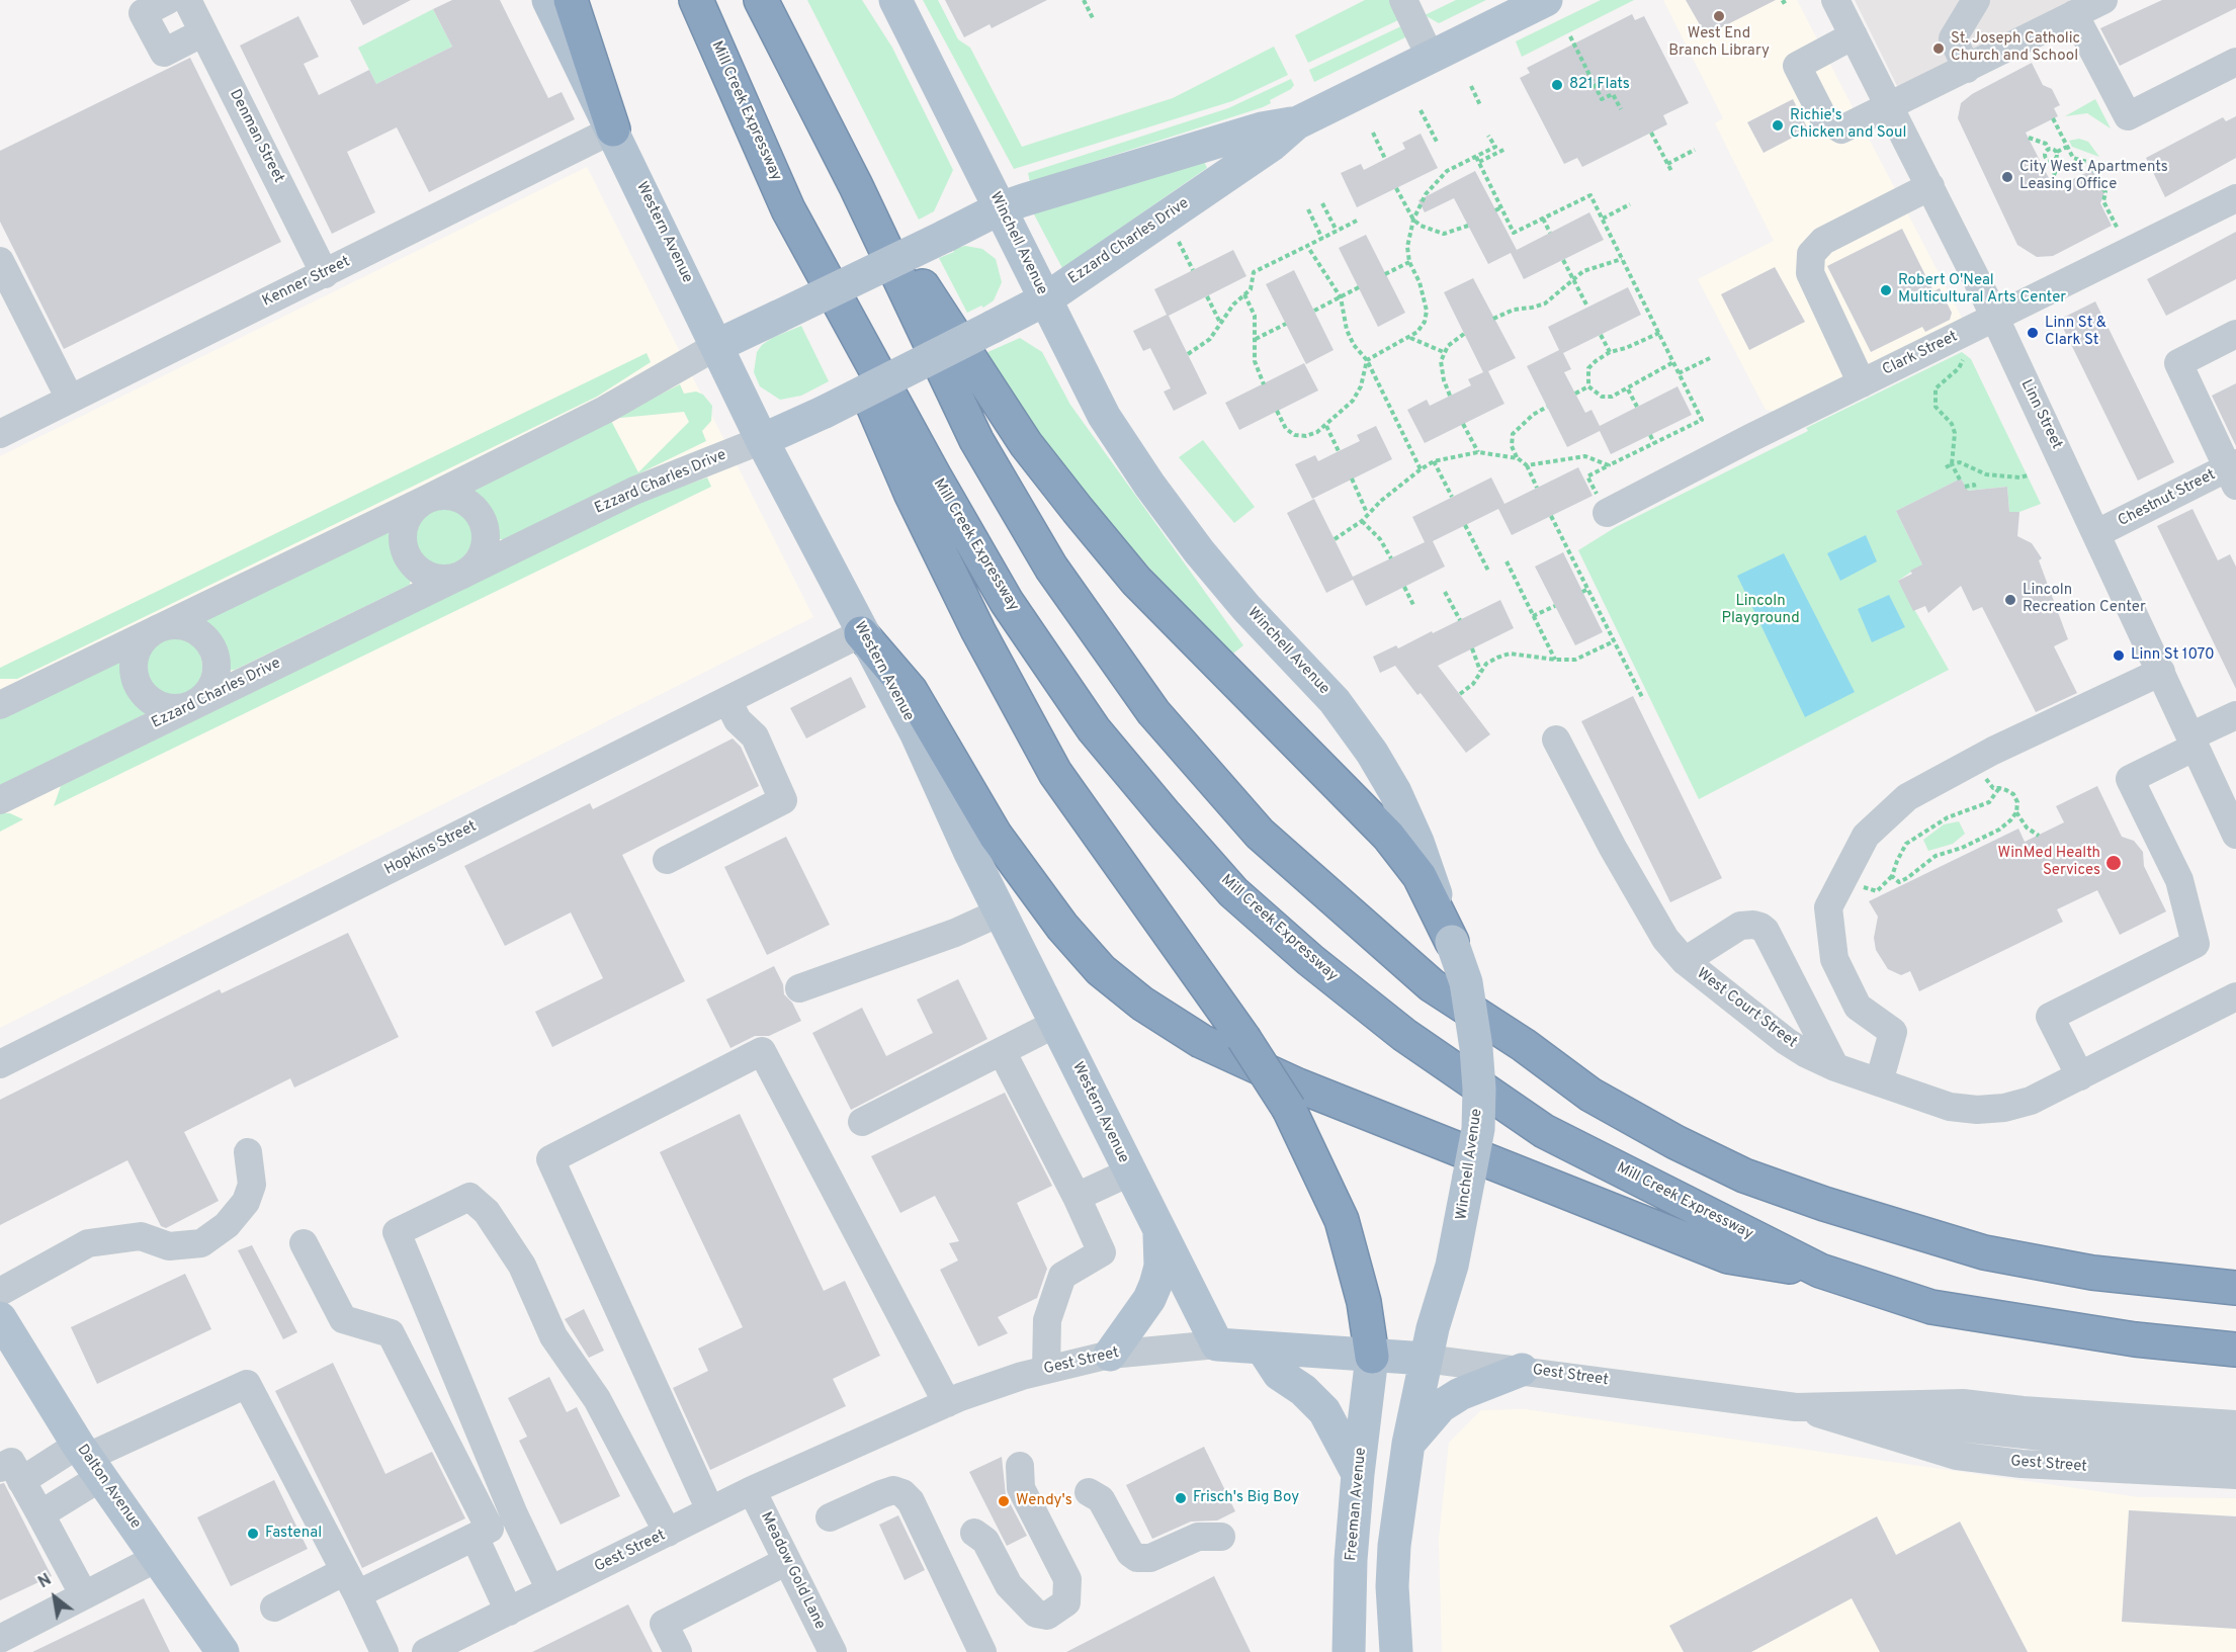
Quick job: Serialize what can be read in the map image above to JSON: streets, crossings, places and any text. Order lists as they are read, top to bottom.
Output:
{
  "streets": {
    "highway": ["Mill Creek Expressway"],
    "main road": [
      "Western Avenue",
      "Ezzard Charles Drive",
      "Winchell Avenue",
      "Gest Street",
      "Dalton Avenue",
      "Freeman Avenue"
    ],
    "street": [
      "Denman Street",
      "Kenner Street",
      "Clark Street",
      "Linn Street",
      "Chestnut Street",
      "Hopkins Street",
      "West Court Street",
      "Meadow Gold Lane"
    ]
  },
  "crossings": [
    ["Denman Street", "Kenner Street"],
    ["Western Avenue", "Ezzard Charles Drive"],
    ["Western Avenue", "Kenner Street"],
    ["Western Avenue", "Hopkins Street"],
    ["Western Avenue", "Gest Street"],
    ["Ezzard Charles Drive", "Winchell Avenue"],
    ["Winchell Avenue", "Gest Street"],
    ["Clark Street", "Linn Street"],
    ["Linn Street", "Chestnut Street"],
    ["Gest Street", "Freeman Avenue"],
    ["Gest Street", "Meadow Gold Lane"]
  ],
  "parks": ["Lincoln Playground"],
  "places": [
    "West End Branch Library",
    "St. Joseph Catholic Church and School",
    "821 Flats",
    "Richie's Chicken and Soul",
    "City West Apartments Leasing Office",
    "Robert O'Neal Multicultural Arts Center",
    "Linn St & Clark St",
    "Lincoln Recreation Center",
    "Linn St 1070",
    "WinMed Health Services",
    "Frisch's Big Boy",
    "Wendy's",
    "Fastenal"
  ],
  "north": "top left"
}
